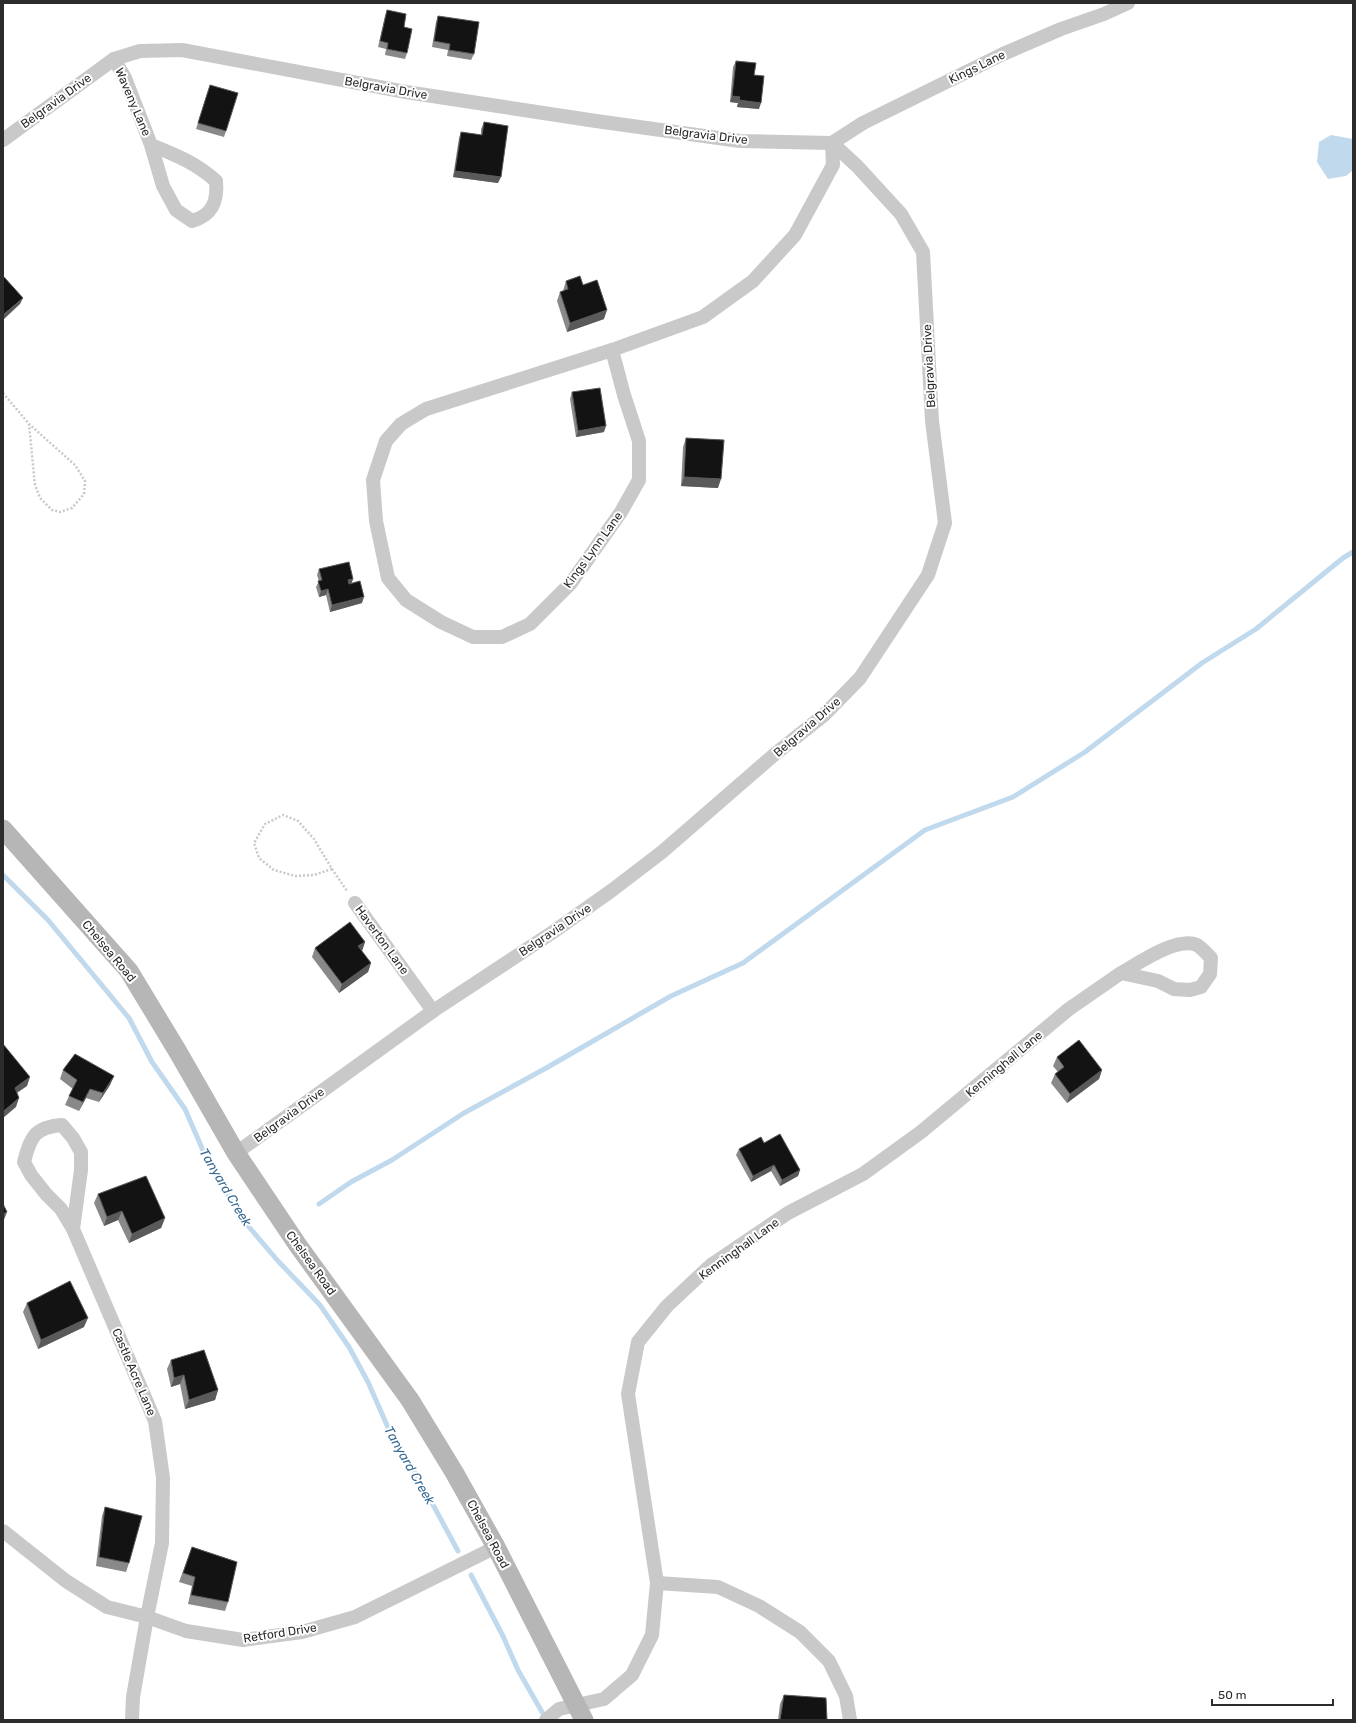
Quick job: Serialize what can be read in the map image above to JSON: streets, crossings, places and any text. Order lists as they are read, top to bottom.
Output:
{
  "streets": {
    "street": [
      "Kings Lane",
      "Belgravia Drive",
      "Waveny Lane",
      "Kings Lynn Lane",
      "Haverton Lane",
      "Chelsea Road",
      "Kenninghall Lane",
      "Castle Acre Lane",
      "Retford Drive"
    ]
  },
  "crossings": [
    ["Kings Lane", "Belgravia Drive"],
    ["Kings Lane", "Kings Lynn Lane"],
    ["Belgravia Drive", "Waveny Lane"],
    ["Belgravia Drive", "Kings Lynn Lane"],
    ["Belgravia Drive", "Haverton Lane"],
    ["Belgravia Drive", "Chelsea Road"],
    ["Chelsea Road", "Kenninghall Lane"],
    ["Chelsea Road", "Retford Drive"],
    ["Castle Acre Lane", "Retford Drive"]
  ],
  "water": ["Tanyard Creek"],
  "scale_bar": "50 m"
}
